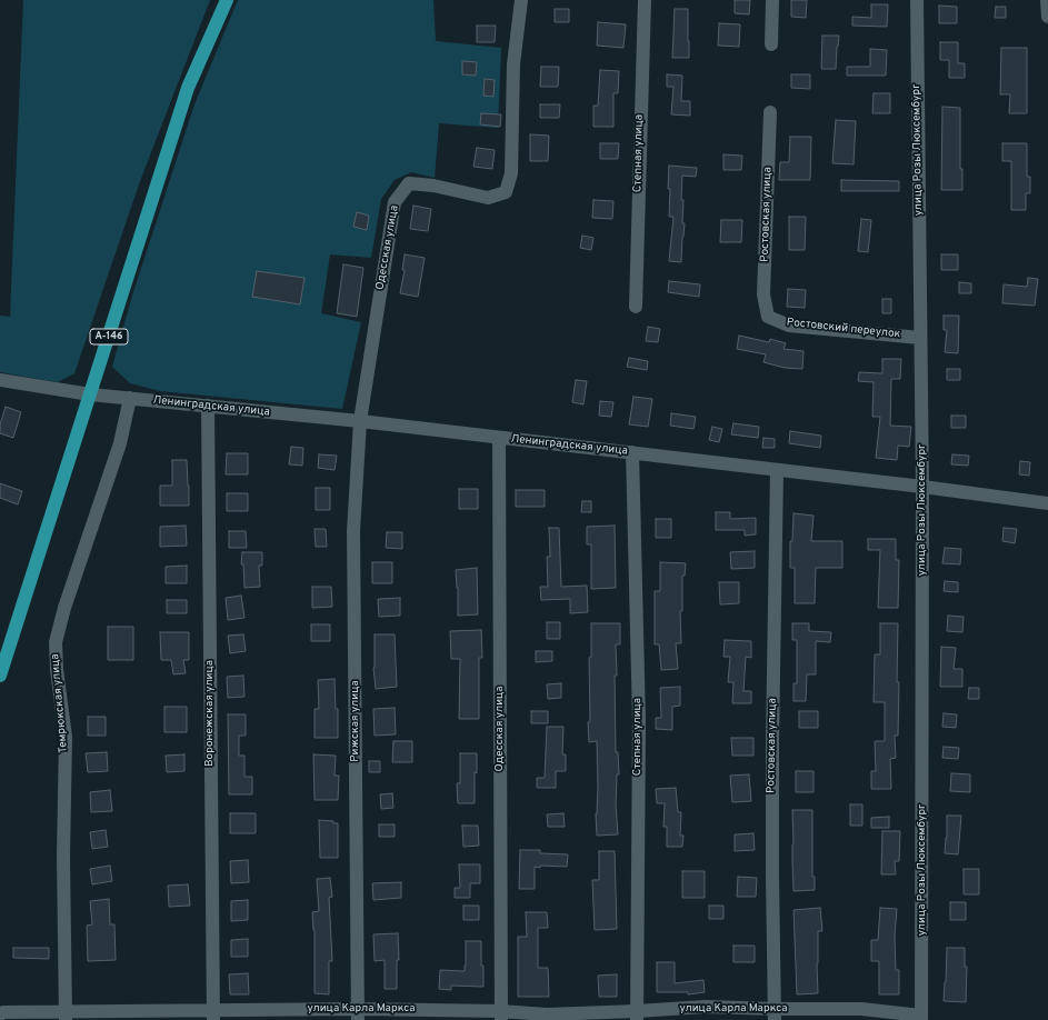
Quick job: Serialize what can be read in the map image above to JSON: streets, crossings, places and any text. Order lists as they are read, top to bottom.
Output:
{
  "streets": {
    "highway": ["А-146"],
    "street": [
      "улица Розы Люксембург",
      "Степная улица",
      "Ростовская улица",
      "Одесская улица",
      "Ростовский переулок",
      "Ленинградская улица",
      "Темрюкская улица",
      "Воронежская улица",
      "Рижская улица",
      "улица Карла Маркса"
    ]
  },
  "crossings": [
    ["улица Розы Люксембург", "Ростовский переулок"],
    ["улица Розы Люксембург", "Ленинградская улица"],
    ["улица Розы Люксембург", "улица Карла Маркса"],
    ["Степная улица", "Ленинградская улица"],
    ["Степная улица", "улица Карла Маркса"],
    ["Ростовская улица", "Ростовский переулок"],
    ["Ростовская улица", "Ленинградская улица"],
    ["Ростовская улица", "улица Карла Маркса"],
    ["Одесская улица", "Ленинградская улица"],
    ["Одесская улица", "Рижская улица"],
    ["Одесская улица", "улица Карла Маркса"],
    ["А-146", "Ленинградская улица"],
    ["Ленинградская улица", "Темрюкская улица"],
    ["Ленинградская улица", "Воронежская улица"],
    ["Ленинградская улица", "Рижская улица"],
    ["Темрюкская улица", "улица Карла Маркса"],
    ["Воронежская улица", "улица Карла Маркса"],
    ["Рижская улица", "улица Карла Маркса"]
  ]
}
